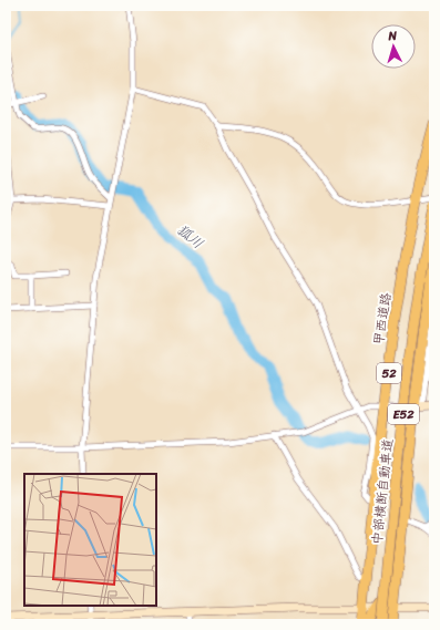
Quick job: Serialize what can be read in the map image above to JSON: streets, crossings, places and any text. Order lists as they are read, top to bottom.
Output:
{
  "streets": {
    "highway": [
      "甲西道路",
      "52",
      "E52",
      "中部横断自動車道"
    ]
  },
  "water": ["狐川"],
  "north": "top"
}
